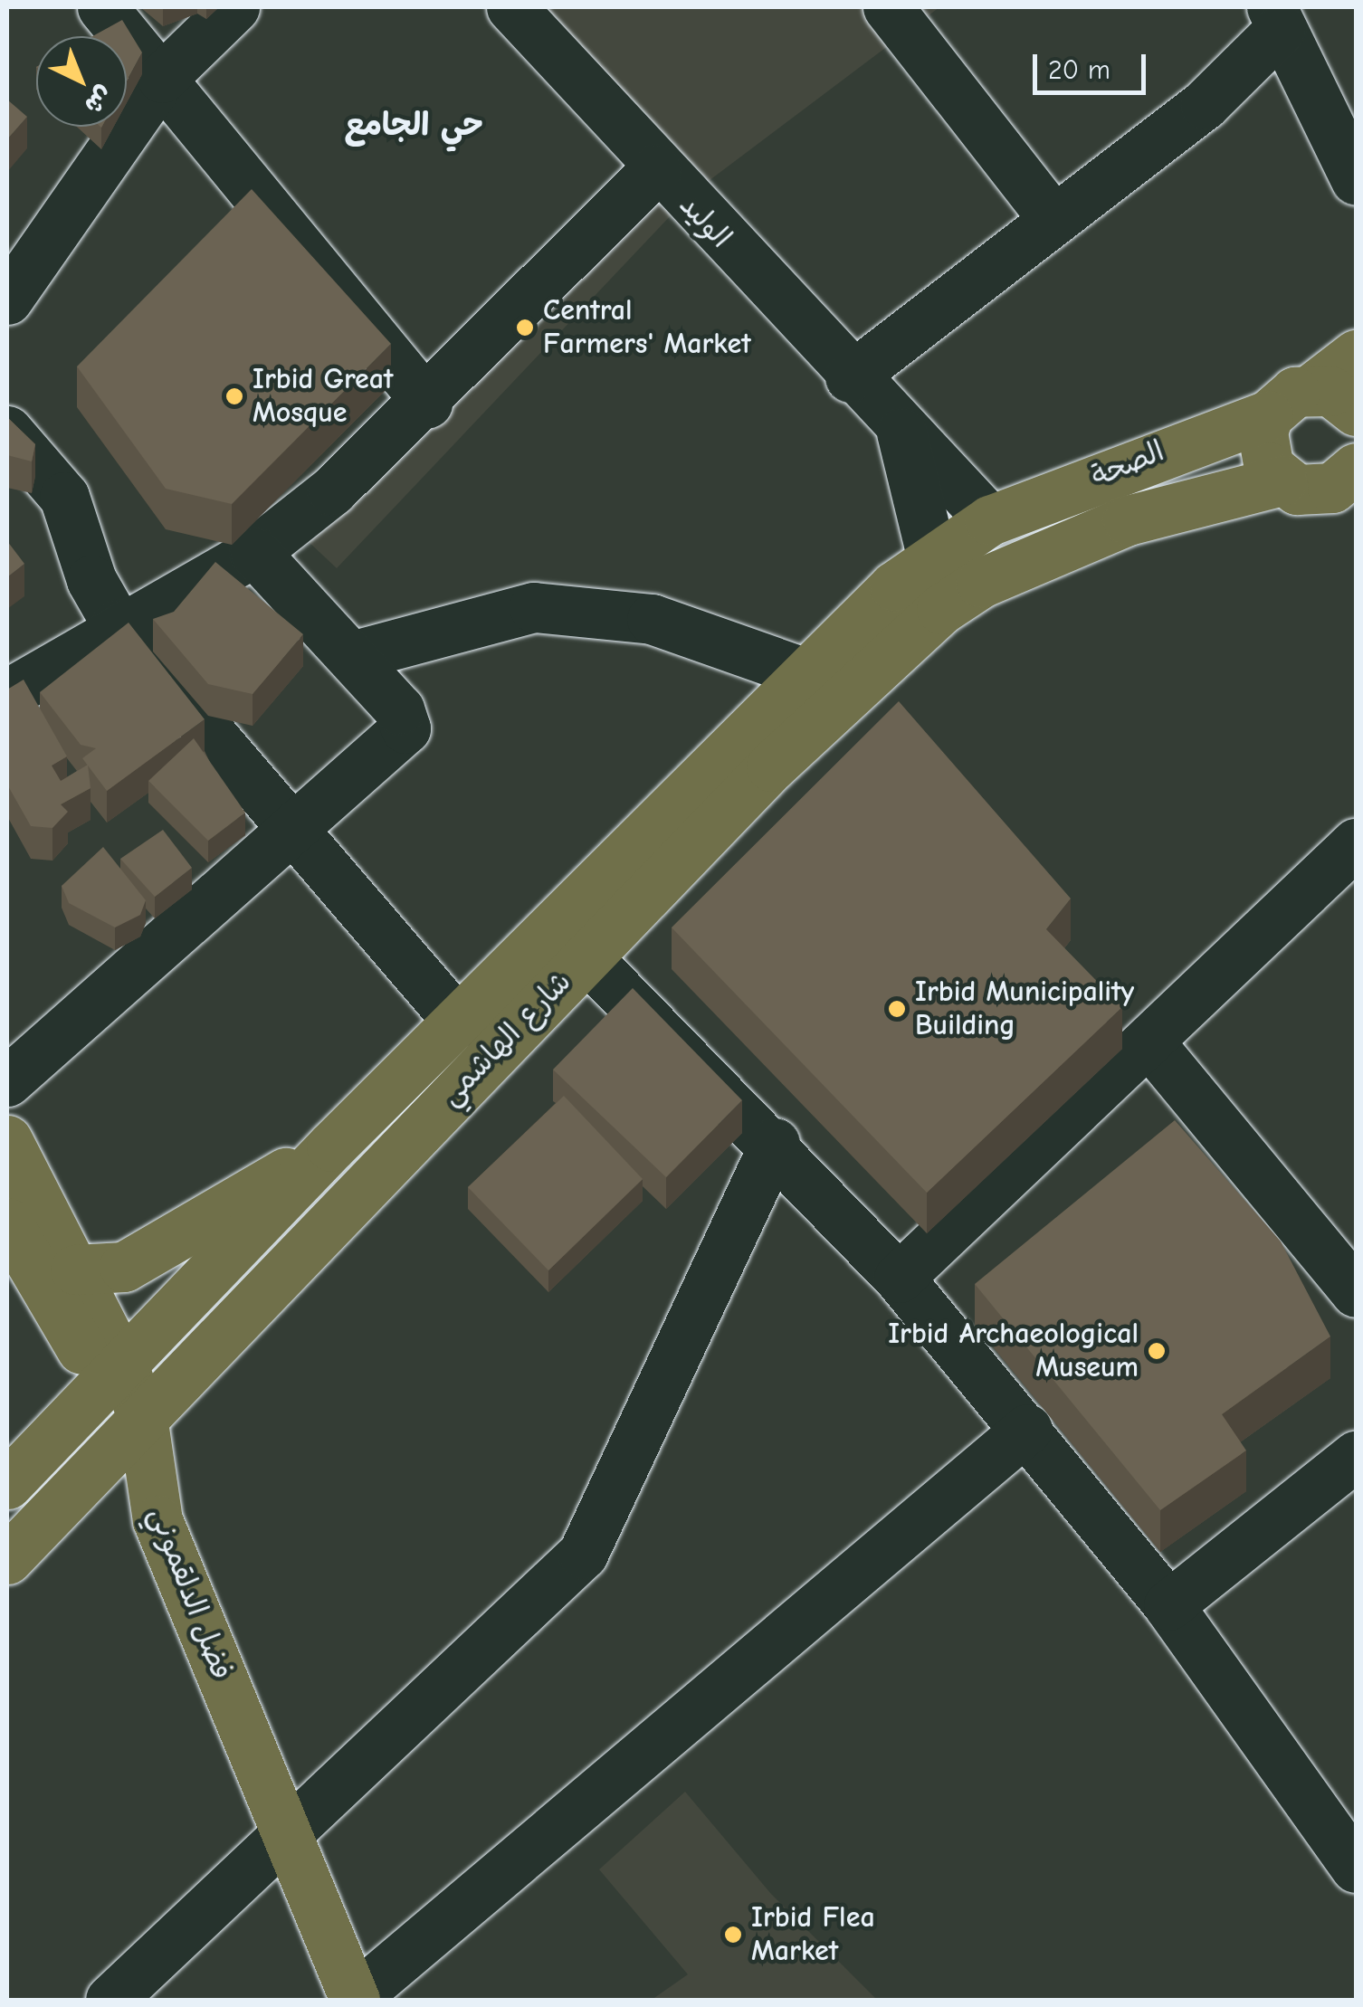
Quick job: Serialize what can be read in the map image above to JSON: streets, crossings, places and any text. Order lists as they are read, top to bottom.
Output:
{
  "streets": {
    "main road": ["الصحة", "شارع الهاشمي", "فضل الدلقموني"],
    "street": ["الوليد"]
  },
  "crossings": [
    ["الوليد", "الصحة"],
    ["الوليد", "شارع الهاشمي"],
    ["الصحة", "شارع الهاشمي"],
    ["شارع الهاشمي", "فضل الدلقموني"]
  ],
  "districts": ["حي الجامع"],
  "places": [
    "Central Farmers' Market",
    "Irbid Great Mosque",
    "Irbid Municipality Building",
    "Irbid Archaeological Museum",
    "Irbid Flea Market"
  ],
  "scale_bar": "20 m",
  "north": "bottom right"
}
